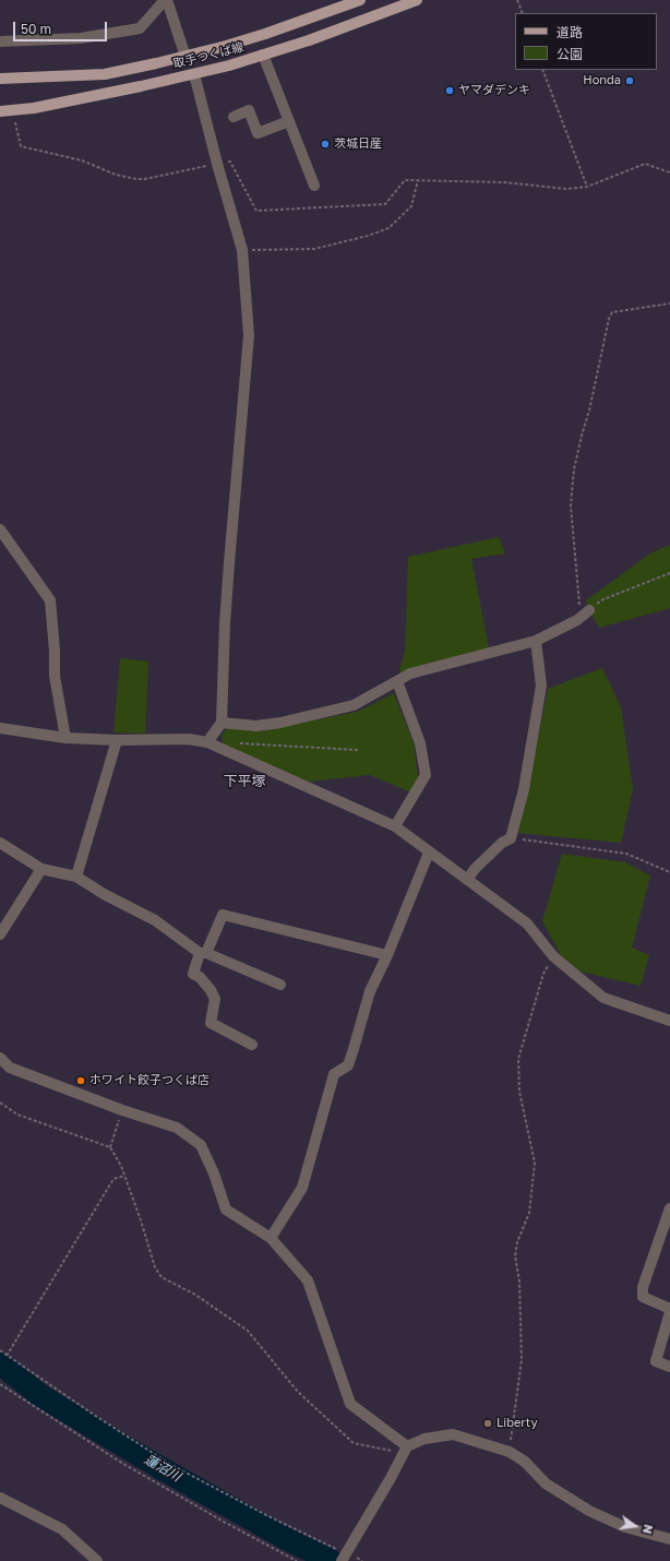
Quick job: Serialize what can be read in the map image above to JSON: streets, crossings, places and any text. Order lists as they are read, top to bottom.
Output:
{
  "streets": {
    "main road": ["取手つくば線"]
  },
  "districts": ["下平塚"],
  "water": ["蓮沼川"],
  "places": [
    "Honda",
    "ヤマダデンキ",
    "茨城日産",
    "ホワイト餃子つくば店",
    "Liberty"
  ],
  "legend": ["道路", "公園"],
  "scale_bar": "50 m",
  "north": "right"
}
